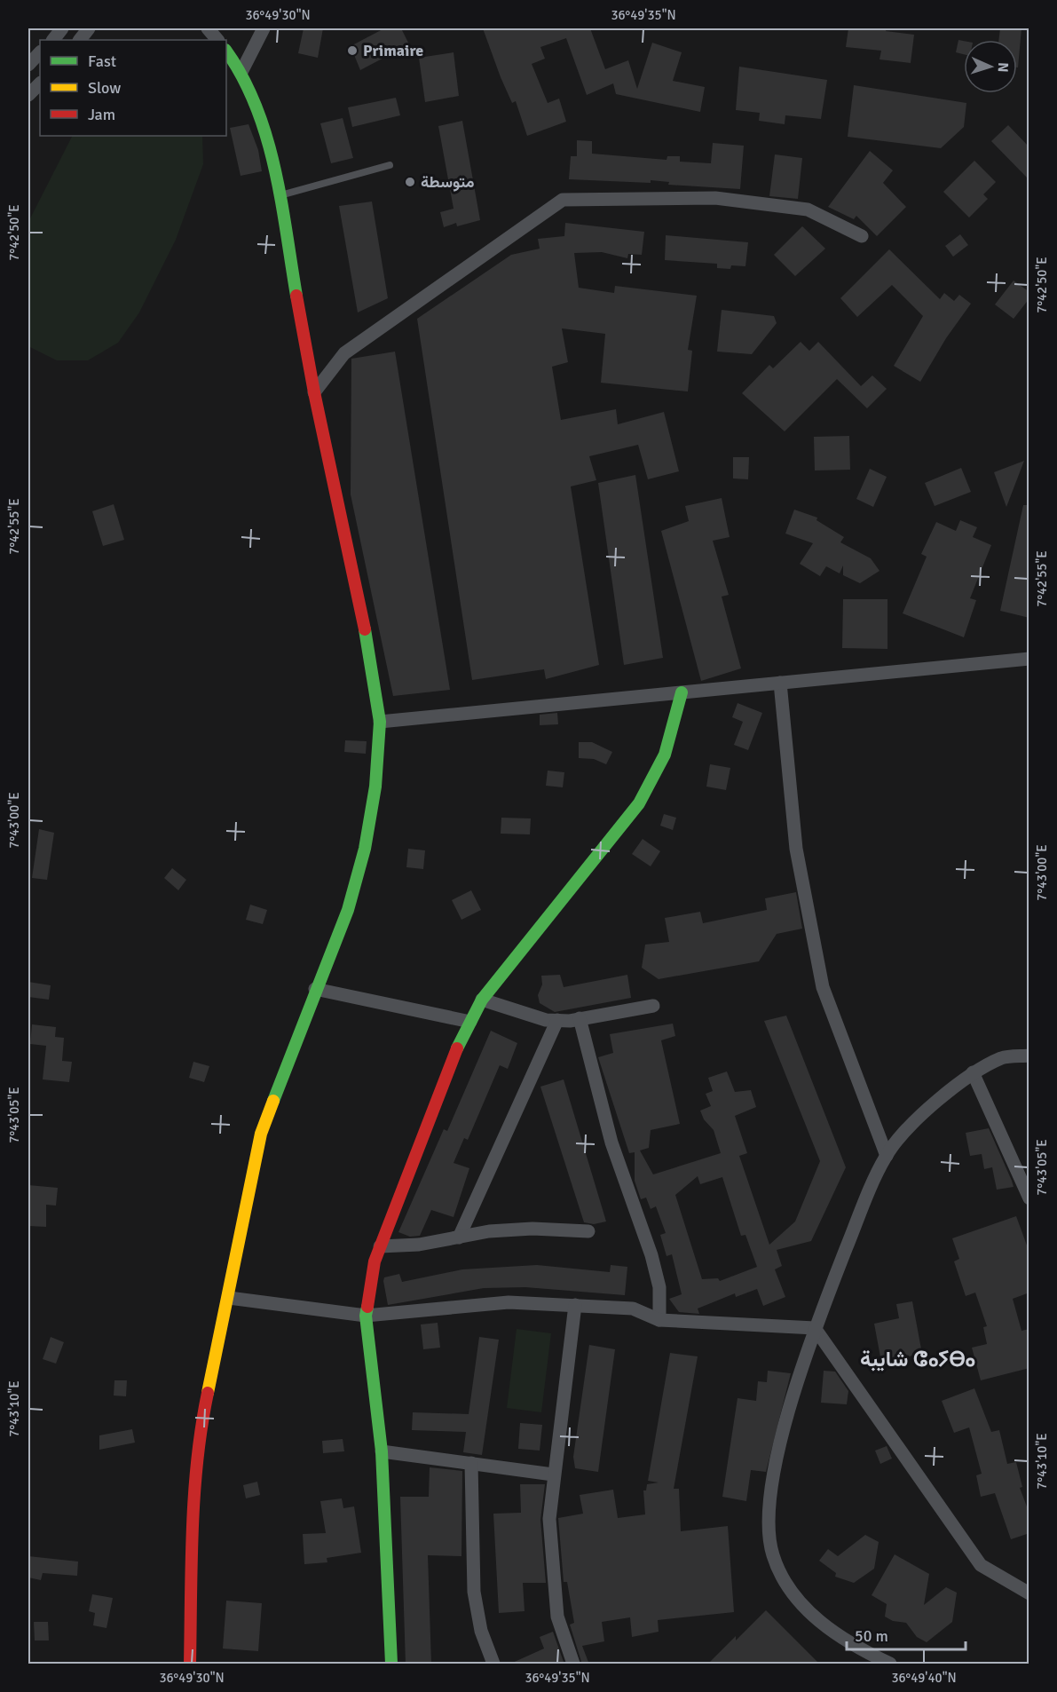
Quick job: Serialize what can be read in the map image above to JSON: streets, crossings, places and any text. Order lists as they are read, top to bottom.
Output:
{
  "districts": ["شايبة ⵛⴰⵢⴱⴰ"],
  "places": ["Primaire", "متوسطة"],
  "legend": ["Fast", "Slow", "Jam"],
  "scale_bar": "50 m",
  "north": "right",
  "coordinates": [
    "36°49'30\"N",
    "36°49'35\"N",
    "7°42'50\"E",
    "7°42'55\"E",
    "7°43'00\"E",
    "7°43'05\"E",
    "7°43'10\"E",
    "36°49'40\"N"
  ]
}
